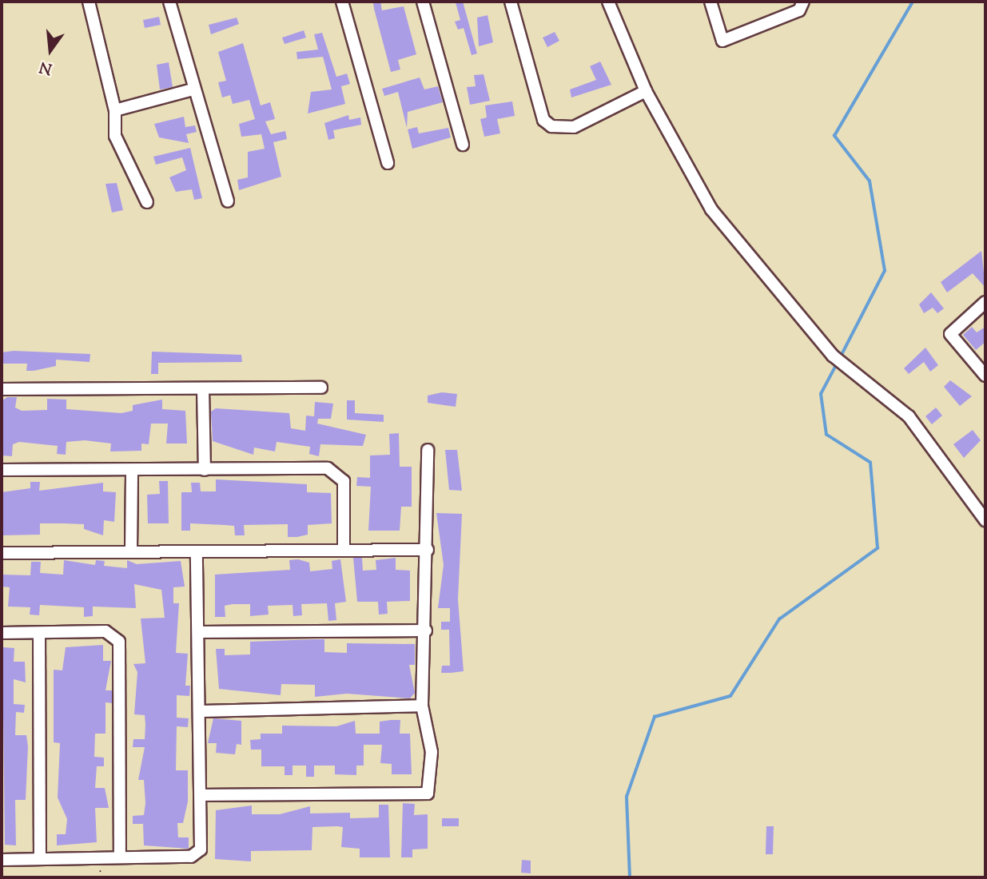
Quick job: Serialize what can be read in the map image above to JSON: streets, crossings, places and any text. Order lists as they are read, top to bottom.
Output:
{
  "north": "bottom"
}
